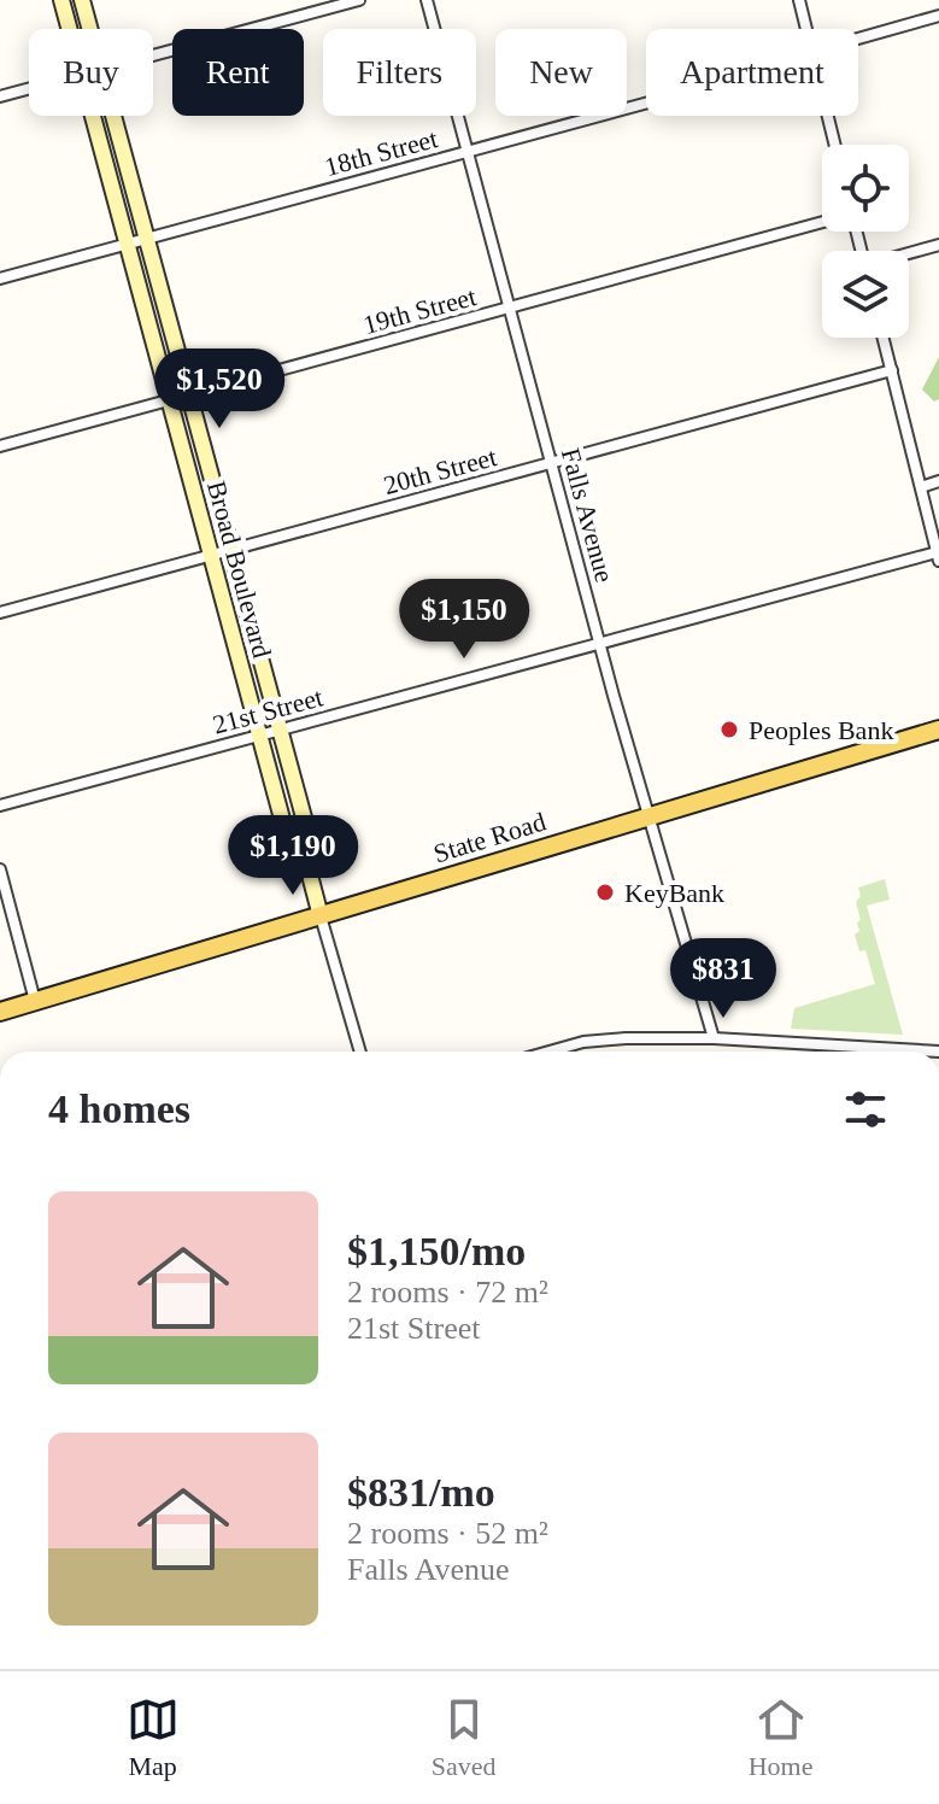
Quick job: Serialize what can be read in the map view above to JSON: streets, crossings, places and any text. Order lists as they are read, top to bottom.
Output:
{
  "streets": {
    "main road": ["Broad Boulevard", "State Road"],
    "street": [
      "18th Street",
      "19th Street",
      "20th Street",
      "Falls Avenue",
      "21st Street"
    ]
  },
  "crossings": [
    ["18th Street", "Falls Avenue"],
    ["18th Street", "Broad Boulevard"],
    ["19th Street", "Falls Avenue"],
    ["19th Street", "Broad Boulevard"],
    ["20th Street", "Falls Avenue"],
    ["20th Street", "Broad Boulevard"],
    ["Falls Avenue", "21st Street"],
    ["Falls Avenue", "State Road"],
    ["Broad Boulevard", "21st Street"],
    ["Broad Boulevard", "State Road"]
  ],
  "places": ["Peoples Bank", "KeyBank"],
  "page": {
    "chip": [
      "Buy",
      "Rent",
      "Filters",
      "New",
      "Apartment"
    ],
    "price": [
      "$1,520",
      "$1,150",
      "$1,190",
      "$831"
    ],
    "heading": "4 homes",
    "list": [
      {
        "name": "$1,150/mo",
        "note": "2 rooms · 72 m² · 21st Street"
      },
      {
        "name": "$831/mo",
        "note": "2 rooms · 52 m² · Falls Avenue"
      }
    ],
    "tabs": ["Map", "Saved", "Home"]
  }
}
